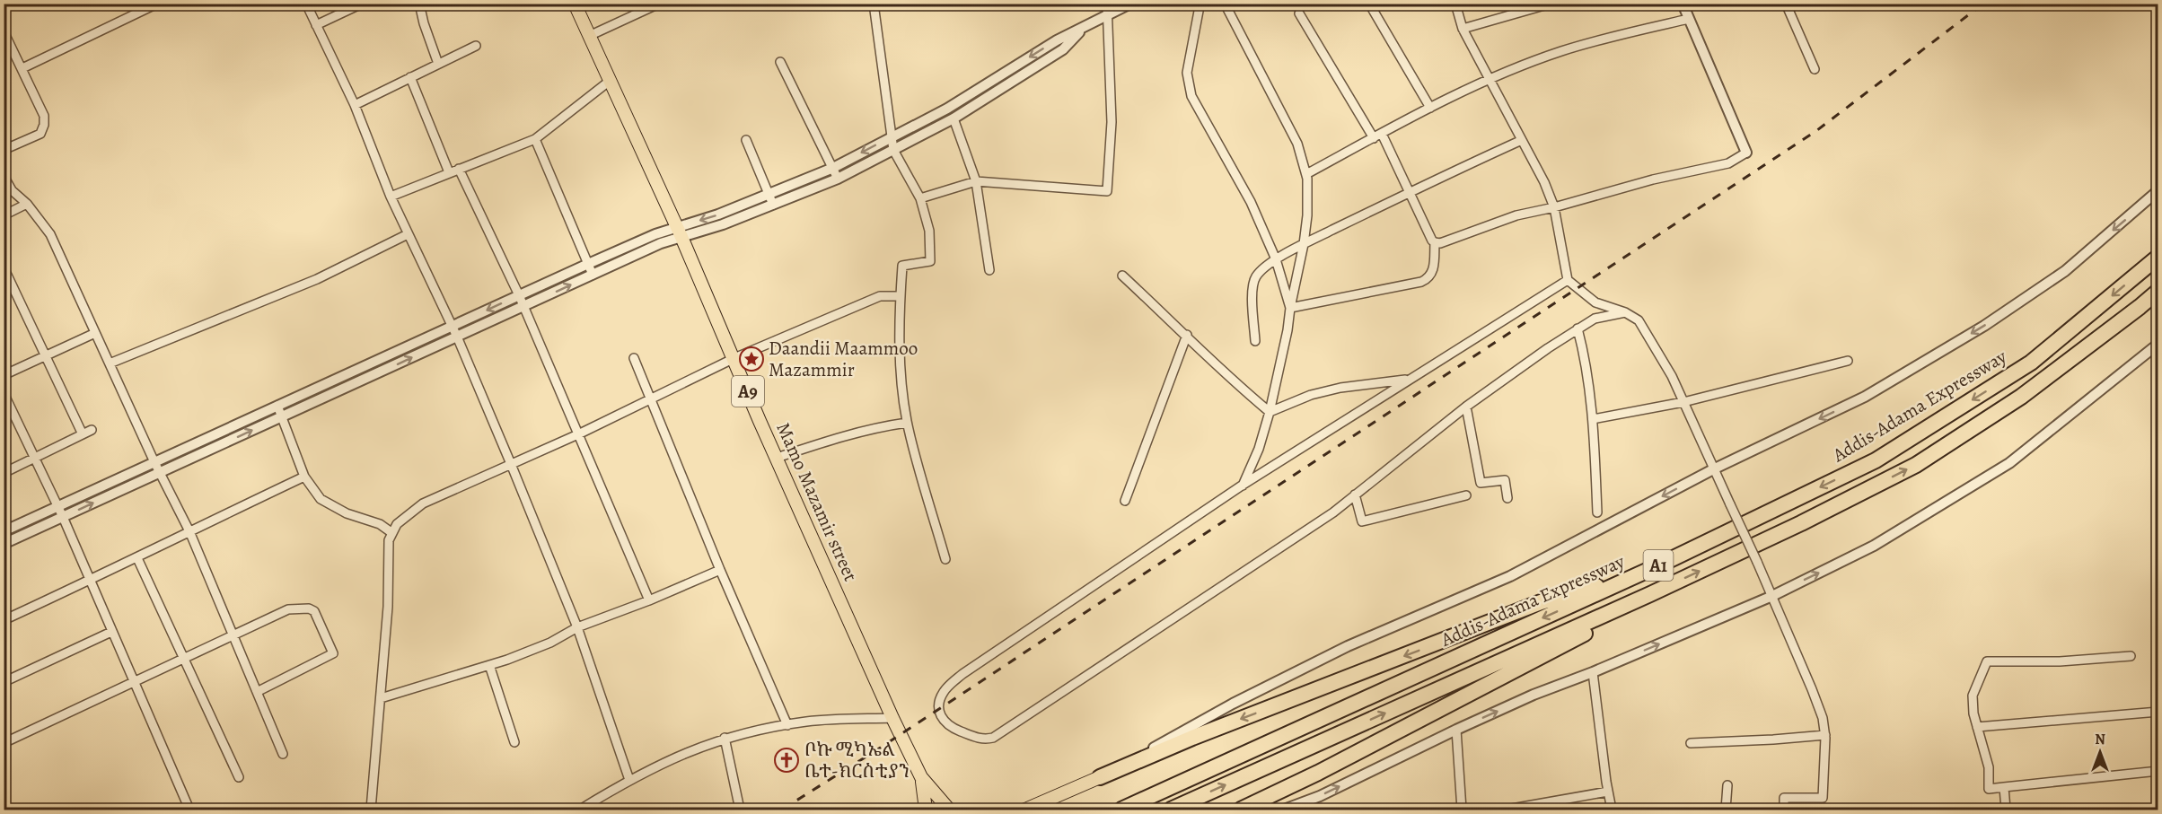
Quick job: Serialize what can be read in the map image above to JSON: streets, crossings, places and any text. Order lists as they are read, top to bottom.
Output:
{
  "streets": {
    "highway": ["Addis-Adama Expressway", "A1"],
    "main road": ["A9", "Mamo Mazamir street"]
  },
  "crossings": [
    ["A9", "Mamo Mazamir street"]
  ],
  "places": {
    "place": ["Daandii Maammoo Mazammir"],
    "church": ["ቦኩ ሚካኤል ቤተ-ክርስቲያን"]
  },
  "north": "top"
}
